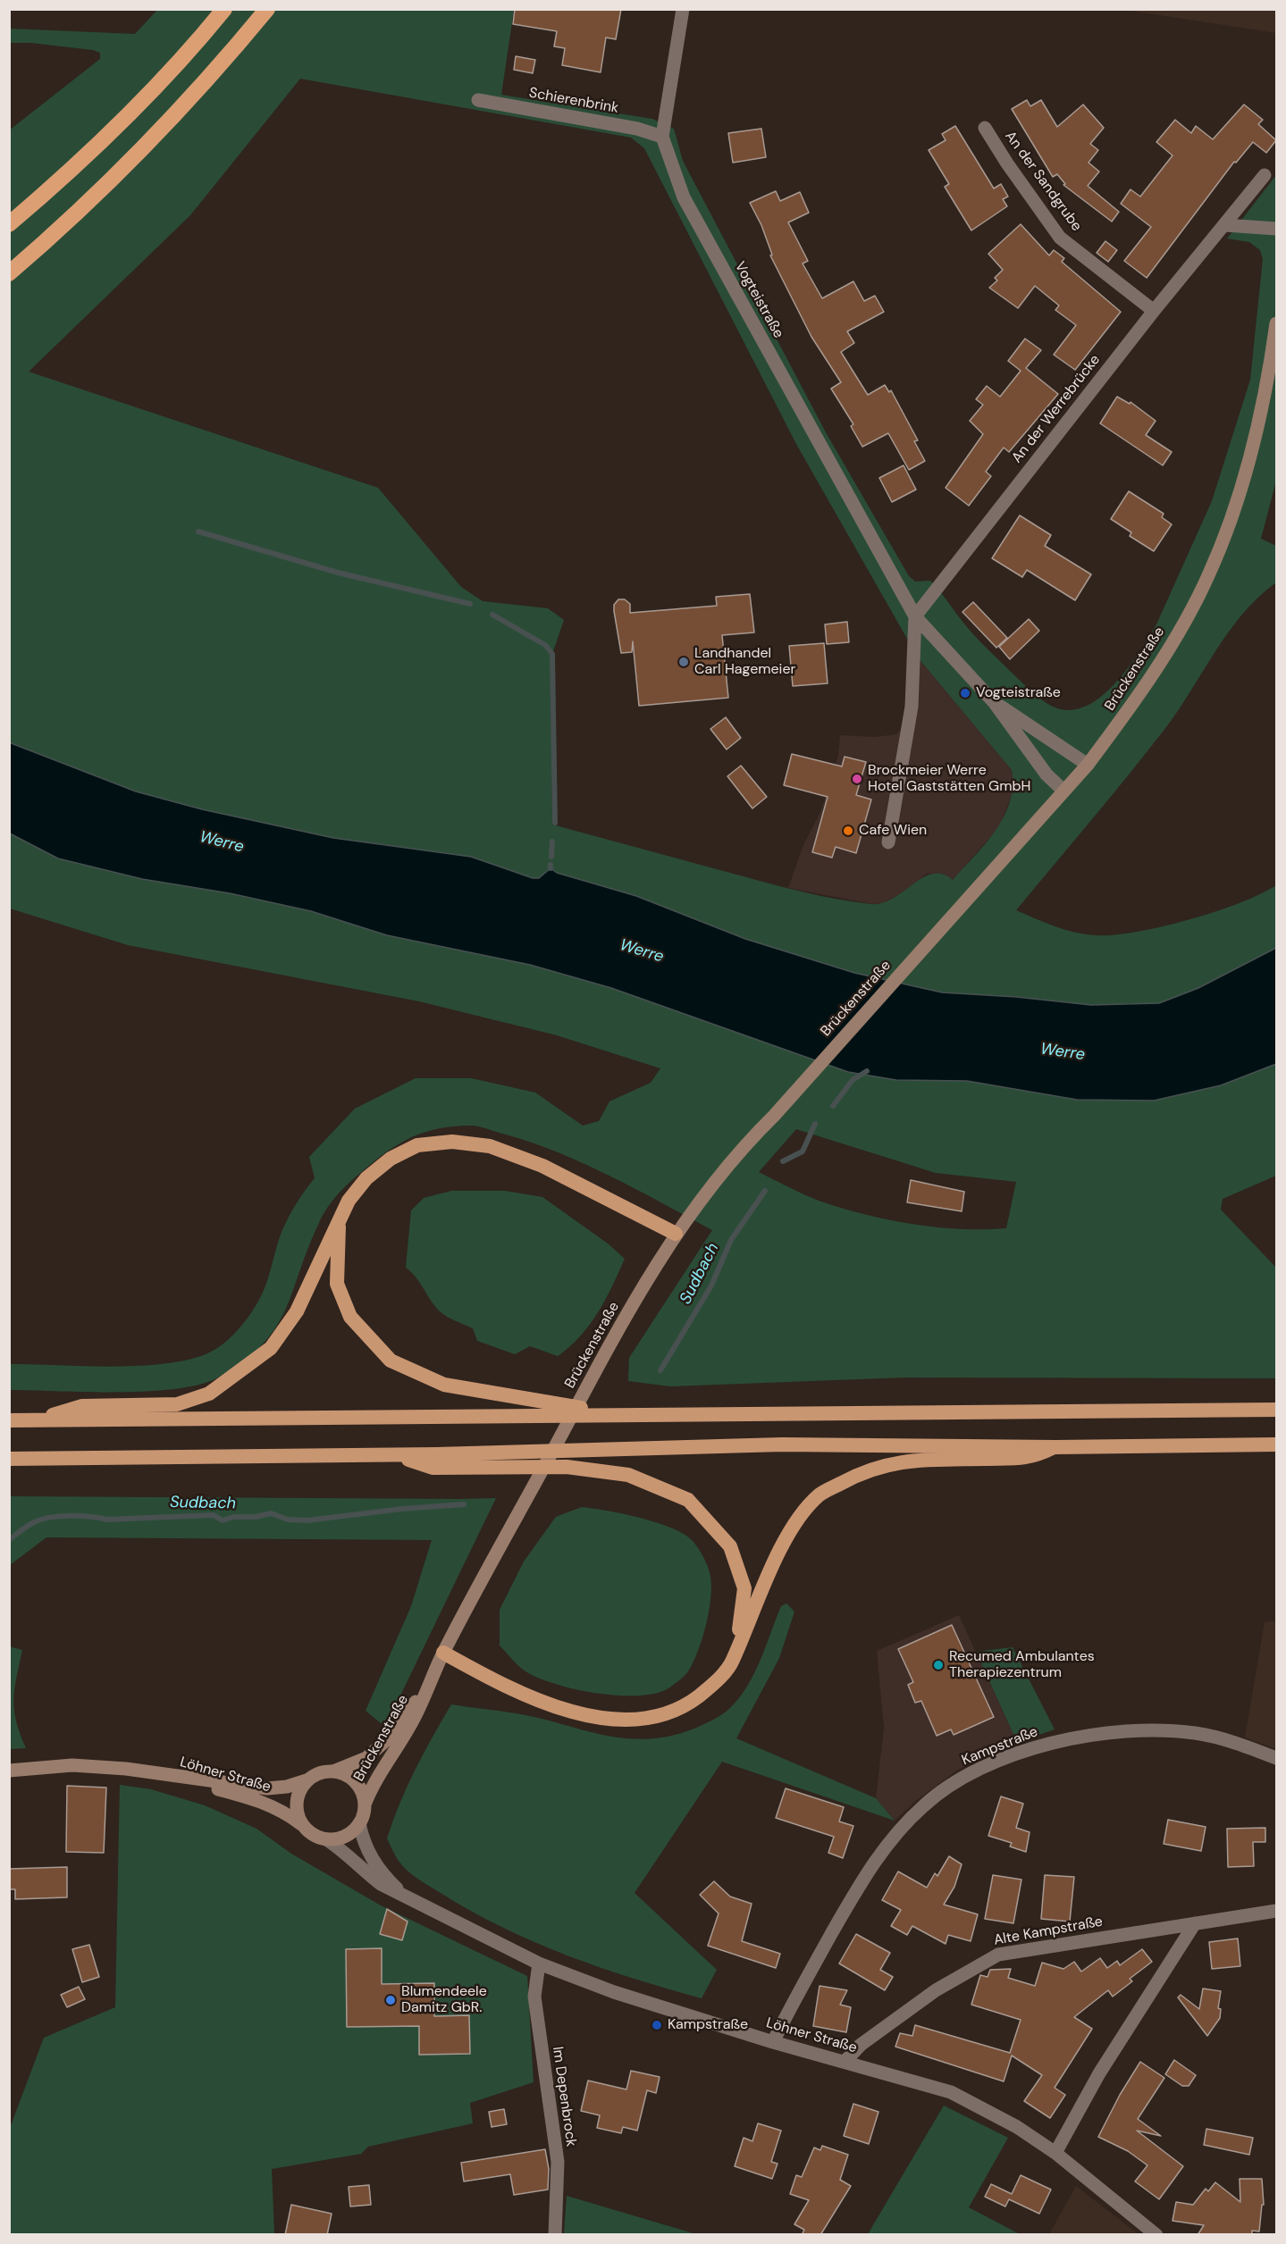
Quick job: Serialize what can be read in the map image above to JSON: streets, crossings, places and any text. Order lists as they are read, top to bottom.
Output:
{
  "streets": {
    "main road": ["Brückenstraße", "Löhner Straße"],
    "street": [
      "Schierenbrink",
      "An der Sandgrube",
      "Vogteistraße",
      "An der Werrebrücke",
      "Kampstraße",
      "Alte Kampstraße",
      "Im Depenbrock"
    ]
  },
  "crossings": [
    ["Schierenbrink", "Vogteistraße"],
    ["An der Sandgrube", "An der Werrebrücke"],
    ["Vogteistraße", "An der Werrebrücke"],
    ["Vogteistraße", "Brückenstraße"],
    ["Brückenstraße", "Löhner Straße"],
    ["Kampstraße", "Löhner Straße"],
    ["Löhner Straße", "Alte Kampstraße"],
    ["Löhner Straße", "Im Depenbrock"]
  ],
  "water": ["Werre", "Sudbach"],
  "places": [
    "Landhandel Carl Hagemeier",
    "Vogteistraße",
    "Brockmeier Werre Hotel Gaststätten GmbH",
    "Cafe Wien",
    "Recumed Ambulantes Therapiezentrum",
    "Blumendeele Damitz GbR.",
    "Kampstraße"
  ]
}
